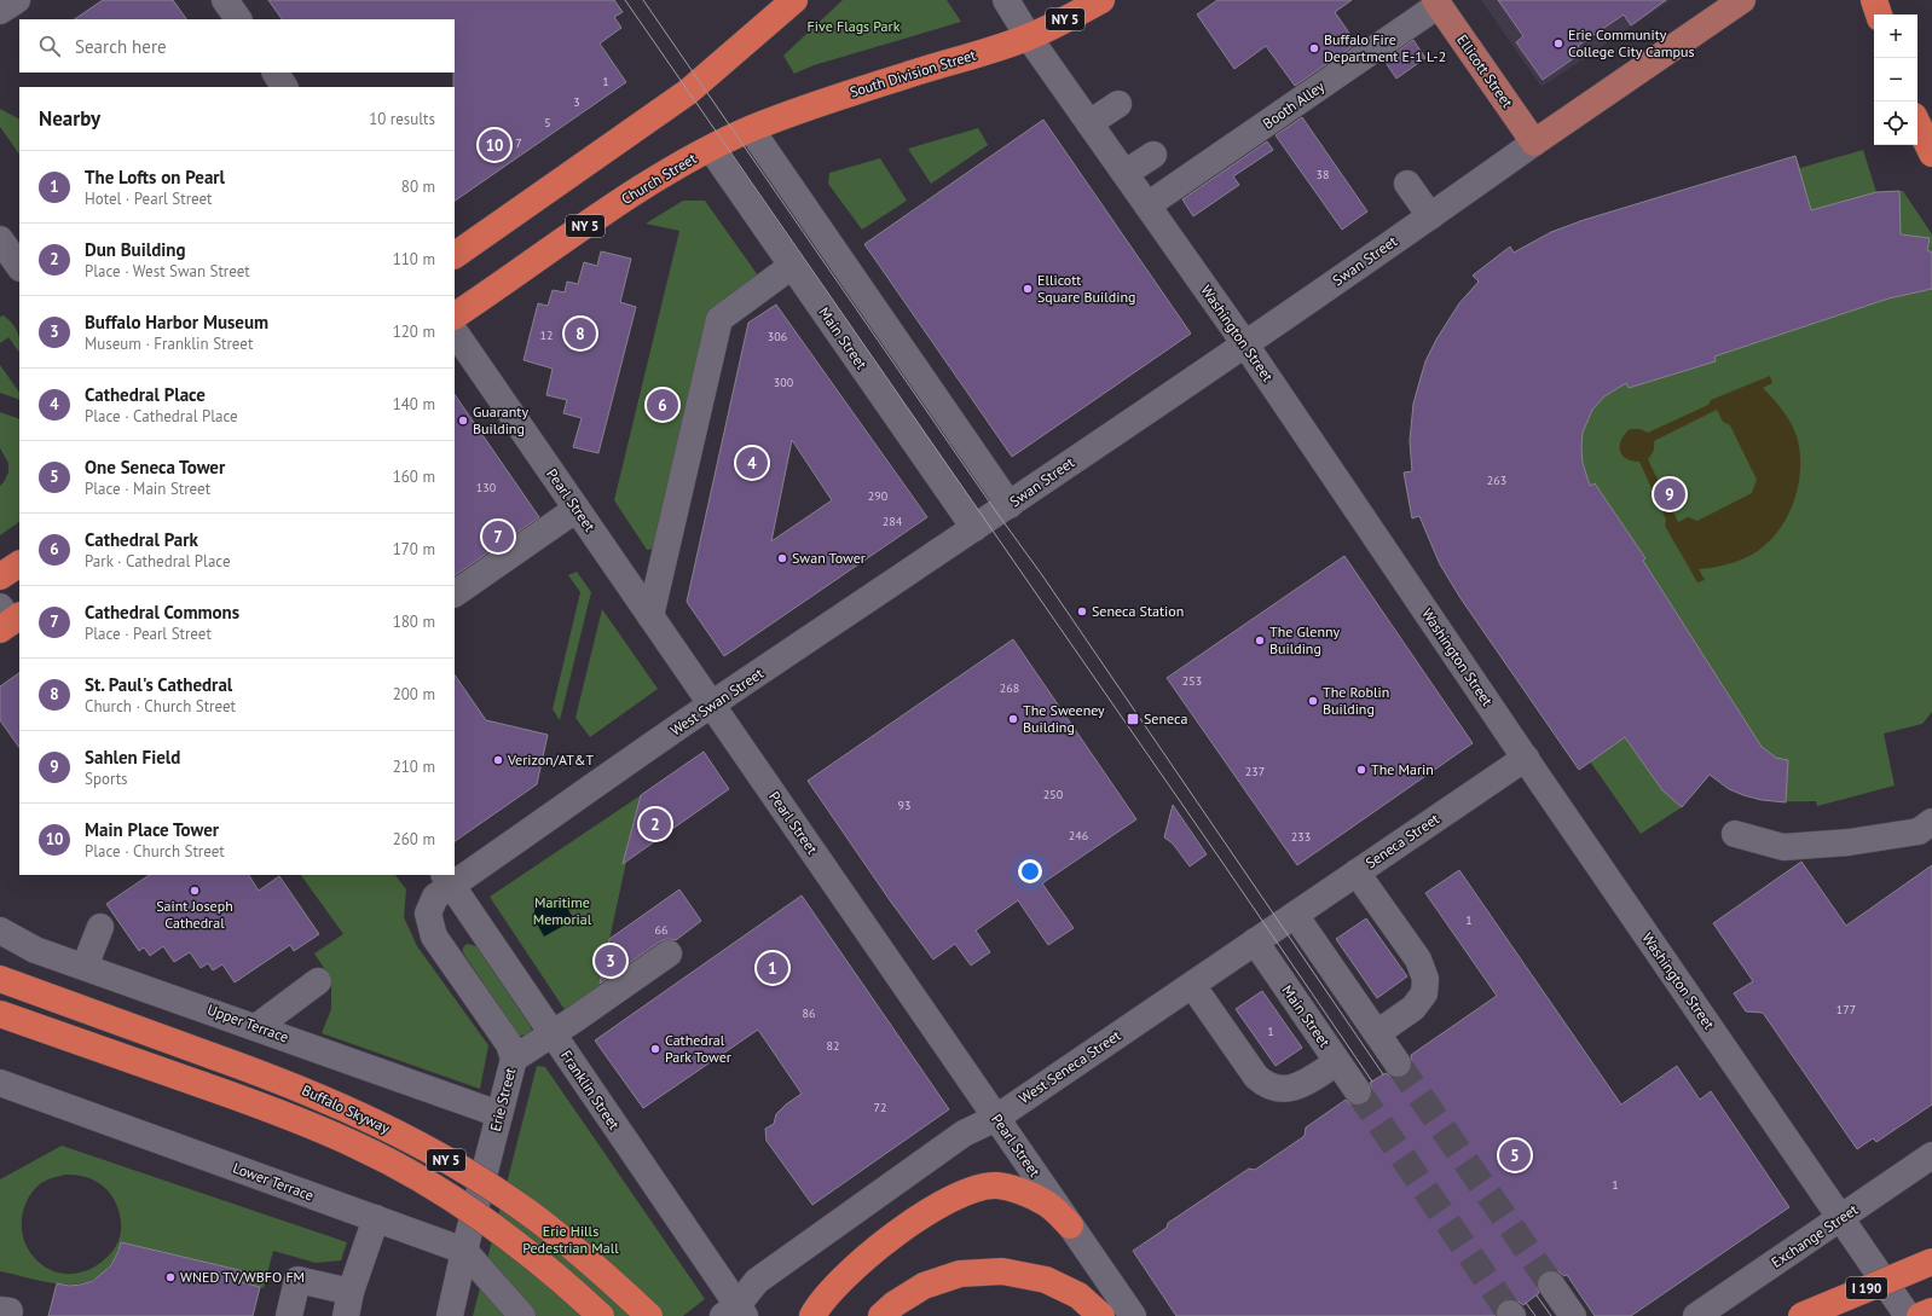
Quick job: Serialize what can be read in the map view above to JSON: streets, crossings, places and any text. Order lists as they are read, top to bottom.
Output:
{
  "streets": {
    "highway": [
      "NY 5",
      "South Division Street",
      "Church Street",
      "Buffalo Skyway",
      "I 190"
    ],
    "main road": ["Ellicott Street", "Swan Street"],
    "street": [
      "Booth Alley",
      "Washington Street",
      "Main Street",
      "Pearl Street",
      "West Swan Street",
      "Seneca Street",
      "Upper Terrace",
      "West Seneca Street",
      "Franklin Street",
      "Erie Street",
      "Lower Terrace",
      "Exchange Street"
    ]
  },
  "crossings": [
    ["Ellicott Street", "Booth Alley"],
    ["Ellicott Street", "Swan Street"],
    ["South Division Street", "Church Street"],
    ["South Division Street", "Washington Street"],
    ["South Division Street", "Main Street"],
    ["Booth Alley", "Washington Street"],
    ["Church Street", "Main Street"],
    ["Swan Street", "Washington Street"],
    ["Swan Street", "Main Street"],
    ["Swan Street", "West Swan Street"],
    ["Washington Street", "Seneca Street"],
    ["Washington Street", "Exchange Street"],
    ["Main Street", "West Swan Street"],
    ["Main Street", "West Seneca Street"],
    ["Pearl Street", "West Swan Street"],
    ["Pearl Street", "West Seneca Street"],
    ["West Swan Street", "Franklin Street"],
    ["West Swan Street", "Erie Street"],
    ["Seneca Street", "West Seneca Street"],
    ["Upper Terrace", "Erie Street"],
    ["West Seneca Street", "Franklin Street"],
    ["Franklin Street", "Erie Street"],
    ["Erie Street", "Lower Terrace"]
  ],
  "parks": ["Five Flags Park", "Maritime Memorial", "Erie Hills Pedestrian Mall"],
  "places": {
    "other": [
      "Erie Community College City Campus",
      "Buffalo Fire Department E-1 L-2",
      "Ellicott Square Building",
      "Guaranty Building",
      "Swan Tower",
      "Seneca Station",
      "The Glenny Building",
      "The Roblin Building",
      "The Sweeney Building",
      "Verizon/AT&T",
      "The Marin",
      "Saint Joseph Cathedral",
      "Cathedral Park Tower",
      "WNED TV/WBFO FM"
    ],
    "transit": ["Seneca"]
  },
  "house_numbers": [
    "1",
    "3",
    "5",
    "7",
    "38",
    "12",
    "306",
    "300",
    "263",
    "130",
    "290",
    "284",
    "253",
    "268",
    "237",
    "250",
    "93",
    "246",
    "233",
    "1",
    "66",
    "177",
    "86",
    "1",
    "82",
    "72",
    "1"
  ],
  "page": {
    "map_buttons": ["+", "−"],
    "search": "Search here",
    "heading": ["Nearby", "10 results"],
    "pins": [
      "10",
      "8",
      "6",
      "4",
      "9",
      "7",
      "2",
      "3",
      "1",
      "5"
    ],
    "list": [
      {
        "mark": "1",
        "name": "The Lofts on Pearl",
        "note": "Hotel · Pearl Street",
        "value": "80 m"
      },
      {
        "mark": "2",
        "name": "Dun Building",
        "note": "Place · West Swan Street",
        "value": "110 m"
      },
      {
        "mark": "3",
        "name": "Buffalo Harbor Museum",
        "note": "Museum · Franklin Street",
        "value": "120 m"
      },
      {
        "mark": "4",
        "name": "Cathedral Place",
        "note": "Place · Cathedral Place",
        "value": "140 m"
      },
      {
        "mark": "5",
        "name": "One Seneca Tower",
        "note": "Place · Main Street",
        "value": "160 m"
      },
      {
        "mark": "6",
        "name": "Cathedral Park",
        "note": "Park · Cathedral Place",
        "value": "170 m"
      },
      {
        "mark": "7",
        "name": "Cathedral Commons",
        "note": "Place · Pearl Street",
        "value": "180 m"
      },
      {
        "mark": "8",
        "name": "St. Paul's Cathedral",
        "note": "Church · Church Street",
        "value": "200 m"
      },
      {
        "mark": "9",
        "name": "Sahlen Field",
        "note": "Sports",
        "value": "210 m"
      },
      {
        "mark": "10",
        "name": "Main Place Tower",
        "note": "Place · Church Street",
        "value": "260 m"
      }
    ]
  }
}
